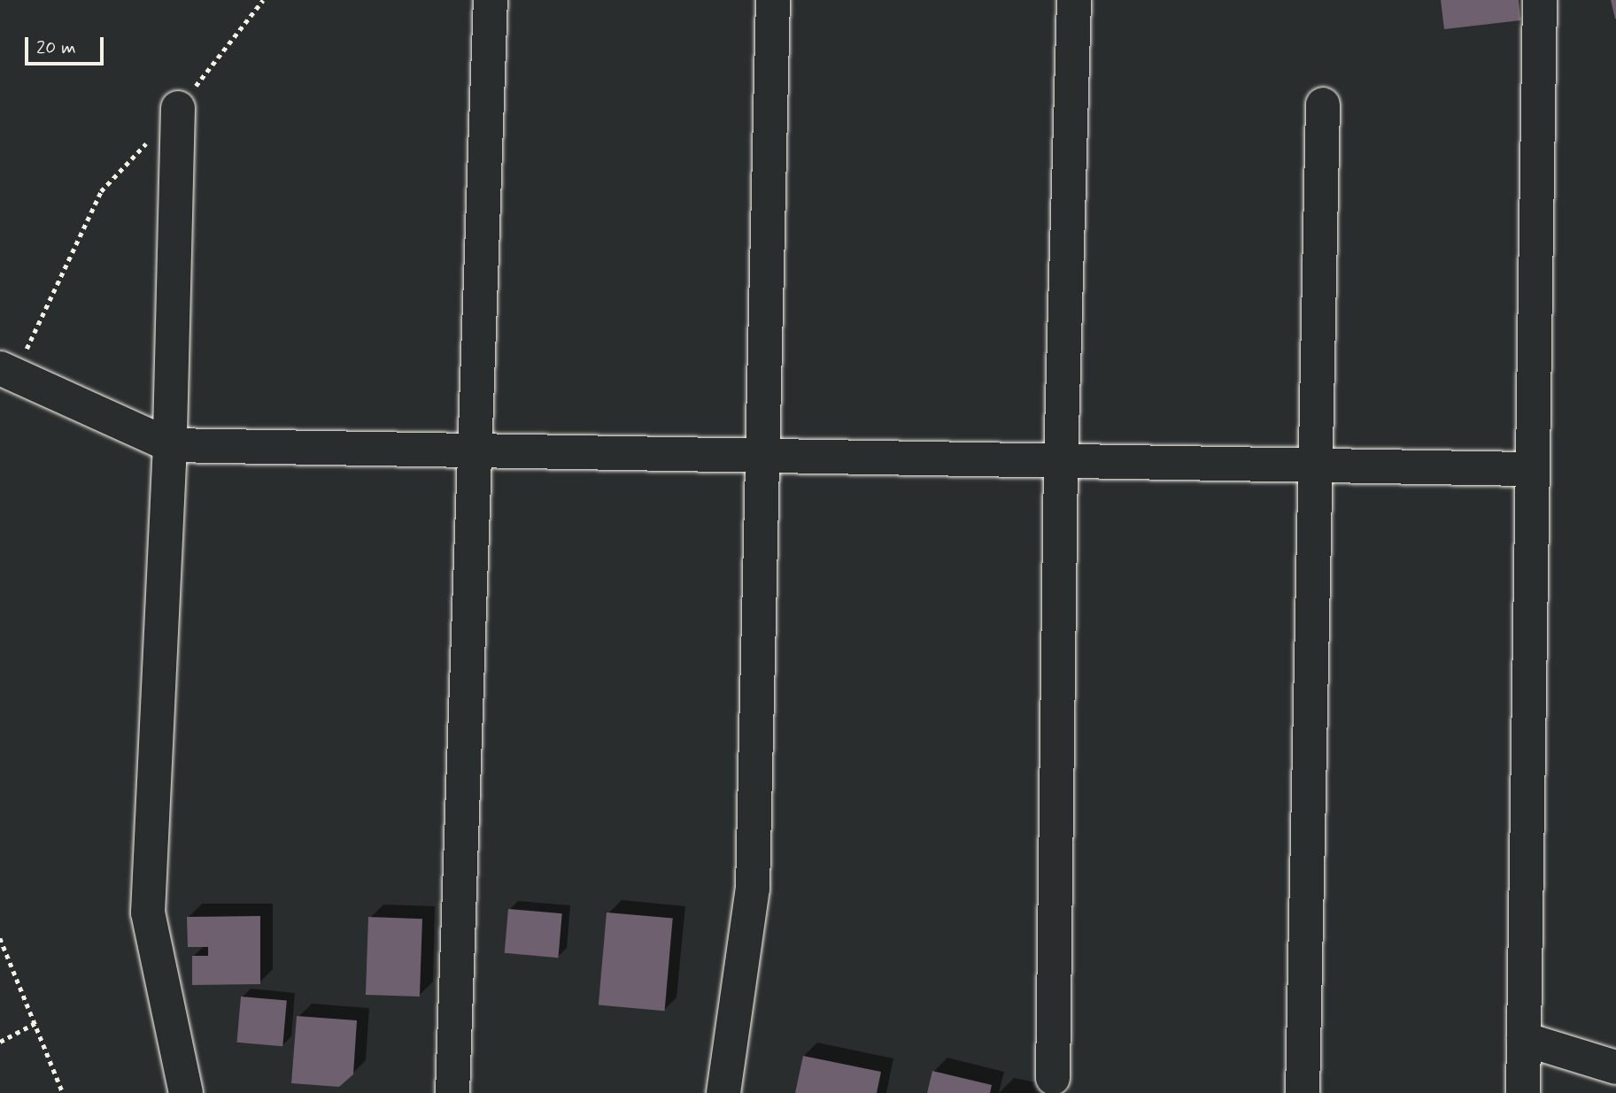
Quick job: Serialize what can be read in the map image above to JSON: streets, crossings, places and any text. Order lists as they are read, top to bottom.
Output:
{
  "scale_bar": "20 m"
}
